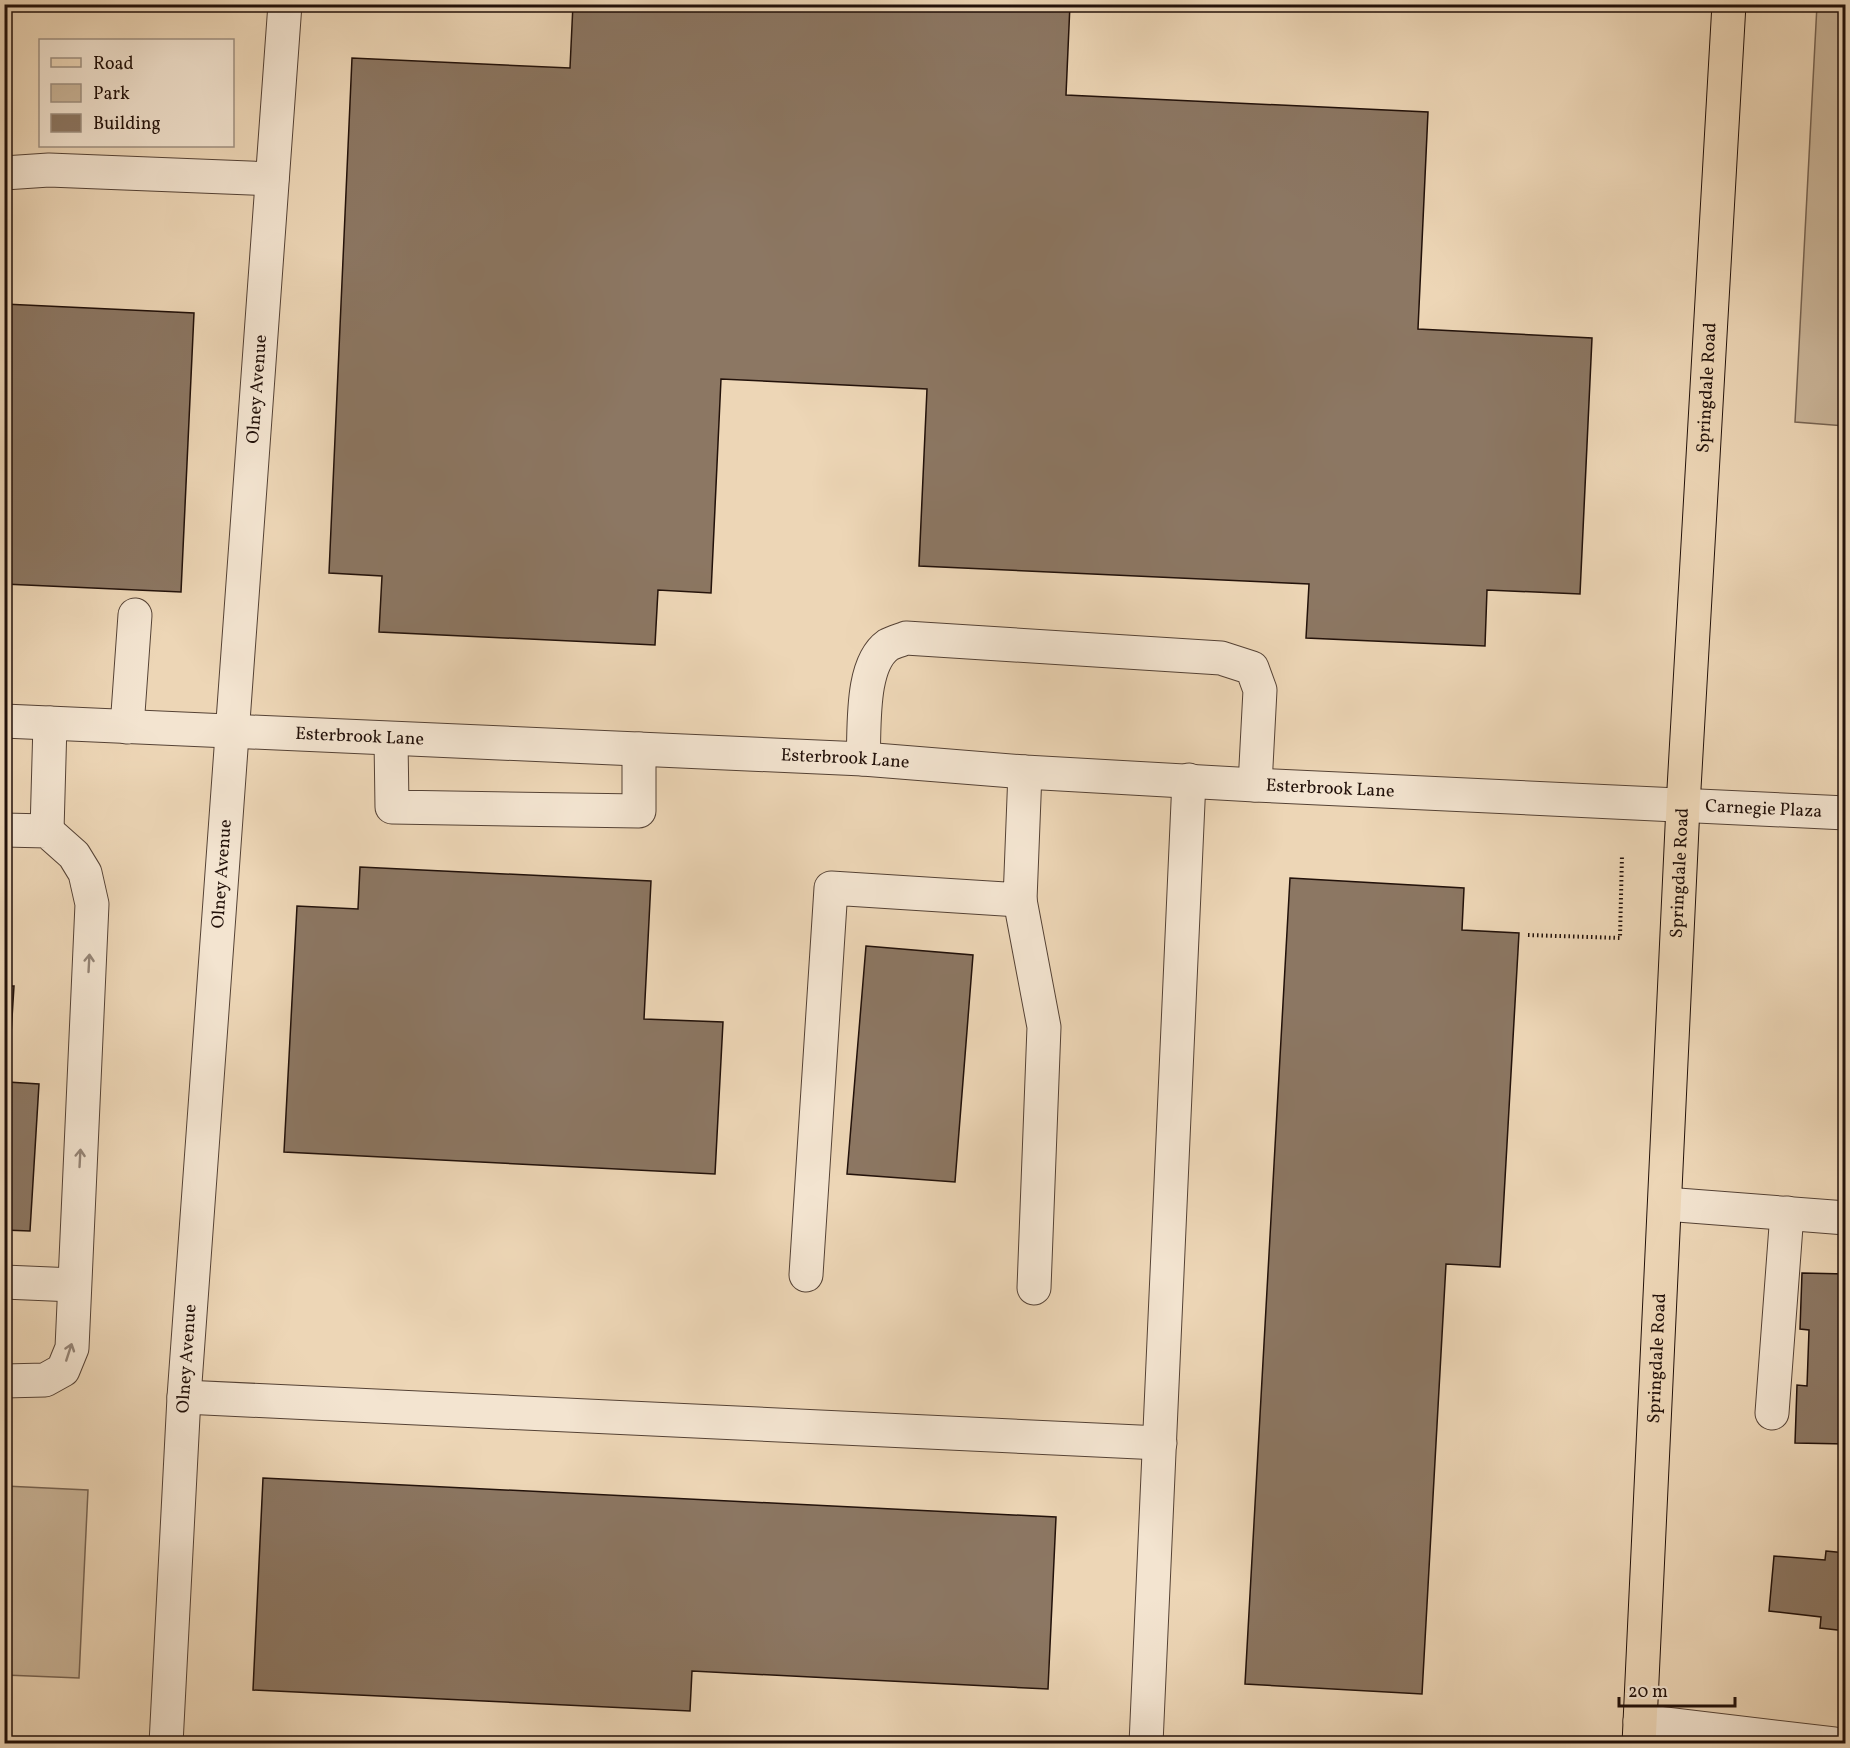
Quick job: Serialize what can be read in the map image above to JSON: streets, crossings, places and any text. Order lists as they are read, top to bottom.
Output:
{
  "streets": {
    "main road": ["Springdale Road"],
    "street": ["Olney Avenue", "Esterbrook Lane", "Carnegie Plaza"]
  },
  "crossings": [
    ["Olney Avenue", "Esterbrook Lane"],
    ["Springdale Road", "Esterbrook Lane"],
    ["Springdale Road", "Carnegie Plaza"],
    ["Esterbrook Lane", "Carnegie Plaza"]
  ],
  "legend": ["Road", "Park", "Building"],
  "scale_bar": "20 m"
}
